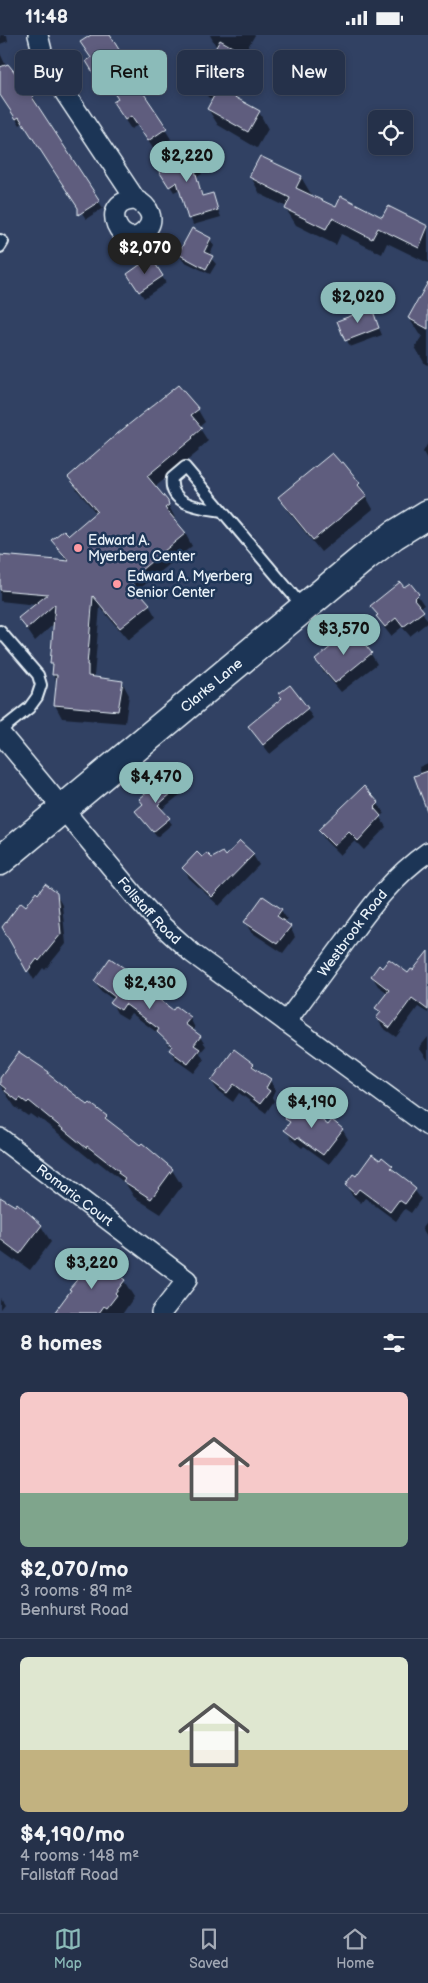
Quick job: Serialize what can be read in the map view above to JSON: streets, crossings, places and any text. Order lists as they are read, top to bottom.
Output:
{
  "streets": {
    "street": [
      "Clarks Lane",
      "Fallstaff Road",
      "Westbrook Road",
      "Romaric Court"
    ]
  },
  "crossings": [
    ["Clarks Lane", "Fallstaff Road"],
    ["Fallstaff Road", "Westbrook Road"]
  ],
  "places": ["Edward A. Myerberg Center", "Edward A. Myerberg Senior Center"],
  "page": {
    "status": "11:48",
    "chip": [
      "Buy",
      "Rent",
      "Filters",
      "New"
    ],
    "price": [
      "$2,220",
      "$2,070",
      "$2,020",
      "$3,570",
      "$4,470",
      "$2,430",
      "$4,190",
      "$3,220"
    ],
    "heading": "8 homes",
    "list": [
      {
        "name": "$2,070/mo",
        "note": "3 rooms · 89 m² · Benhurst Road"
      },
      {
        "name": "$4,190/mo",
        "note": "4 rooms · 148 m² · Fallstaff Road"
      }
    ],
    "tabs": ["Map", "Saved", "Home"]
  }
}
